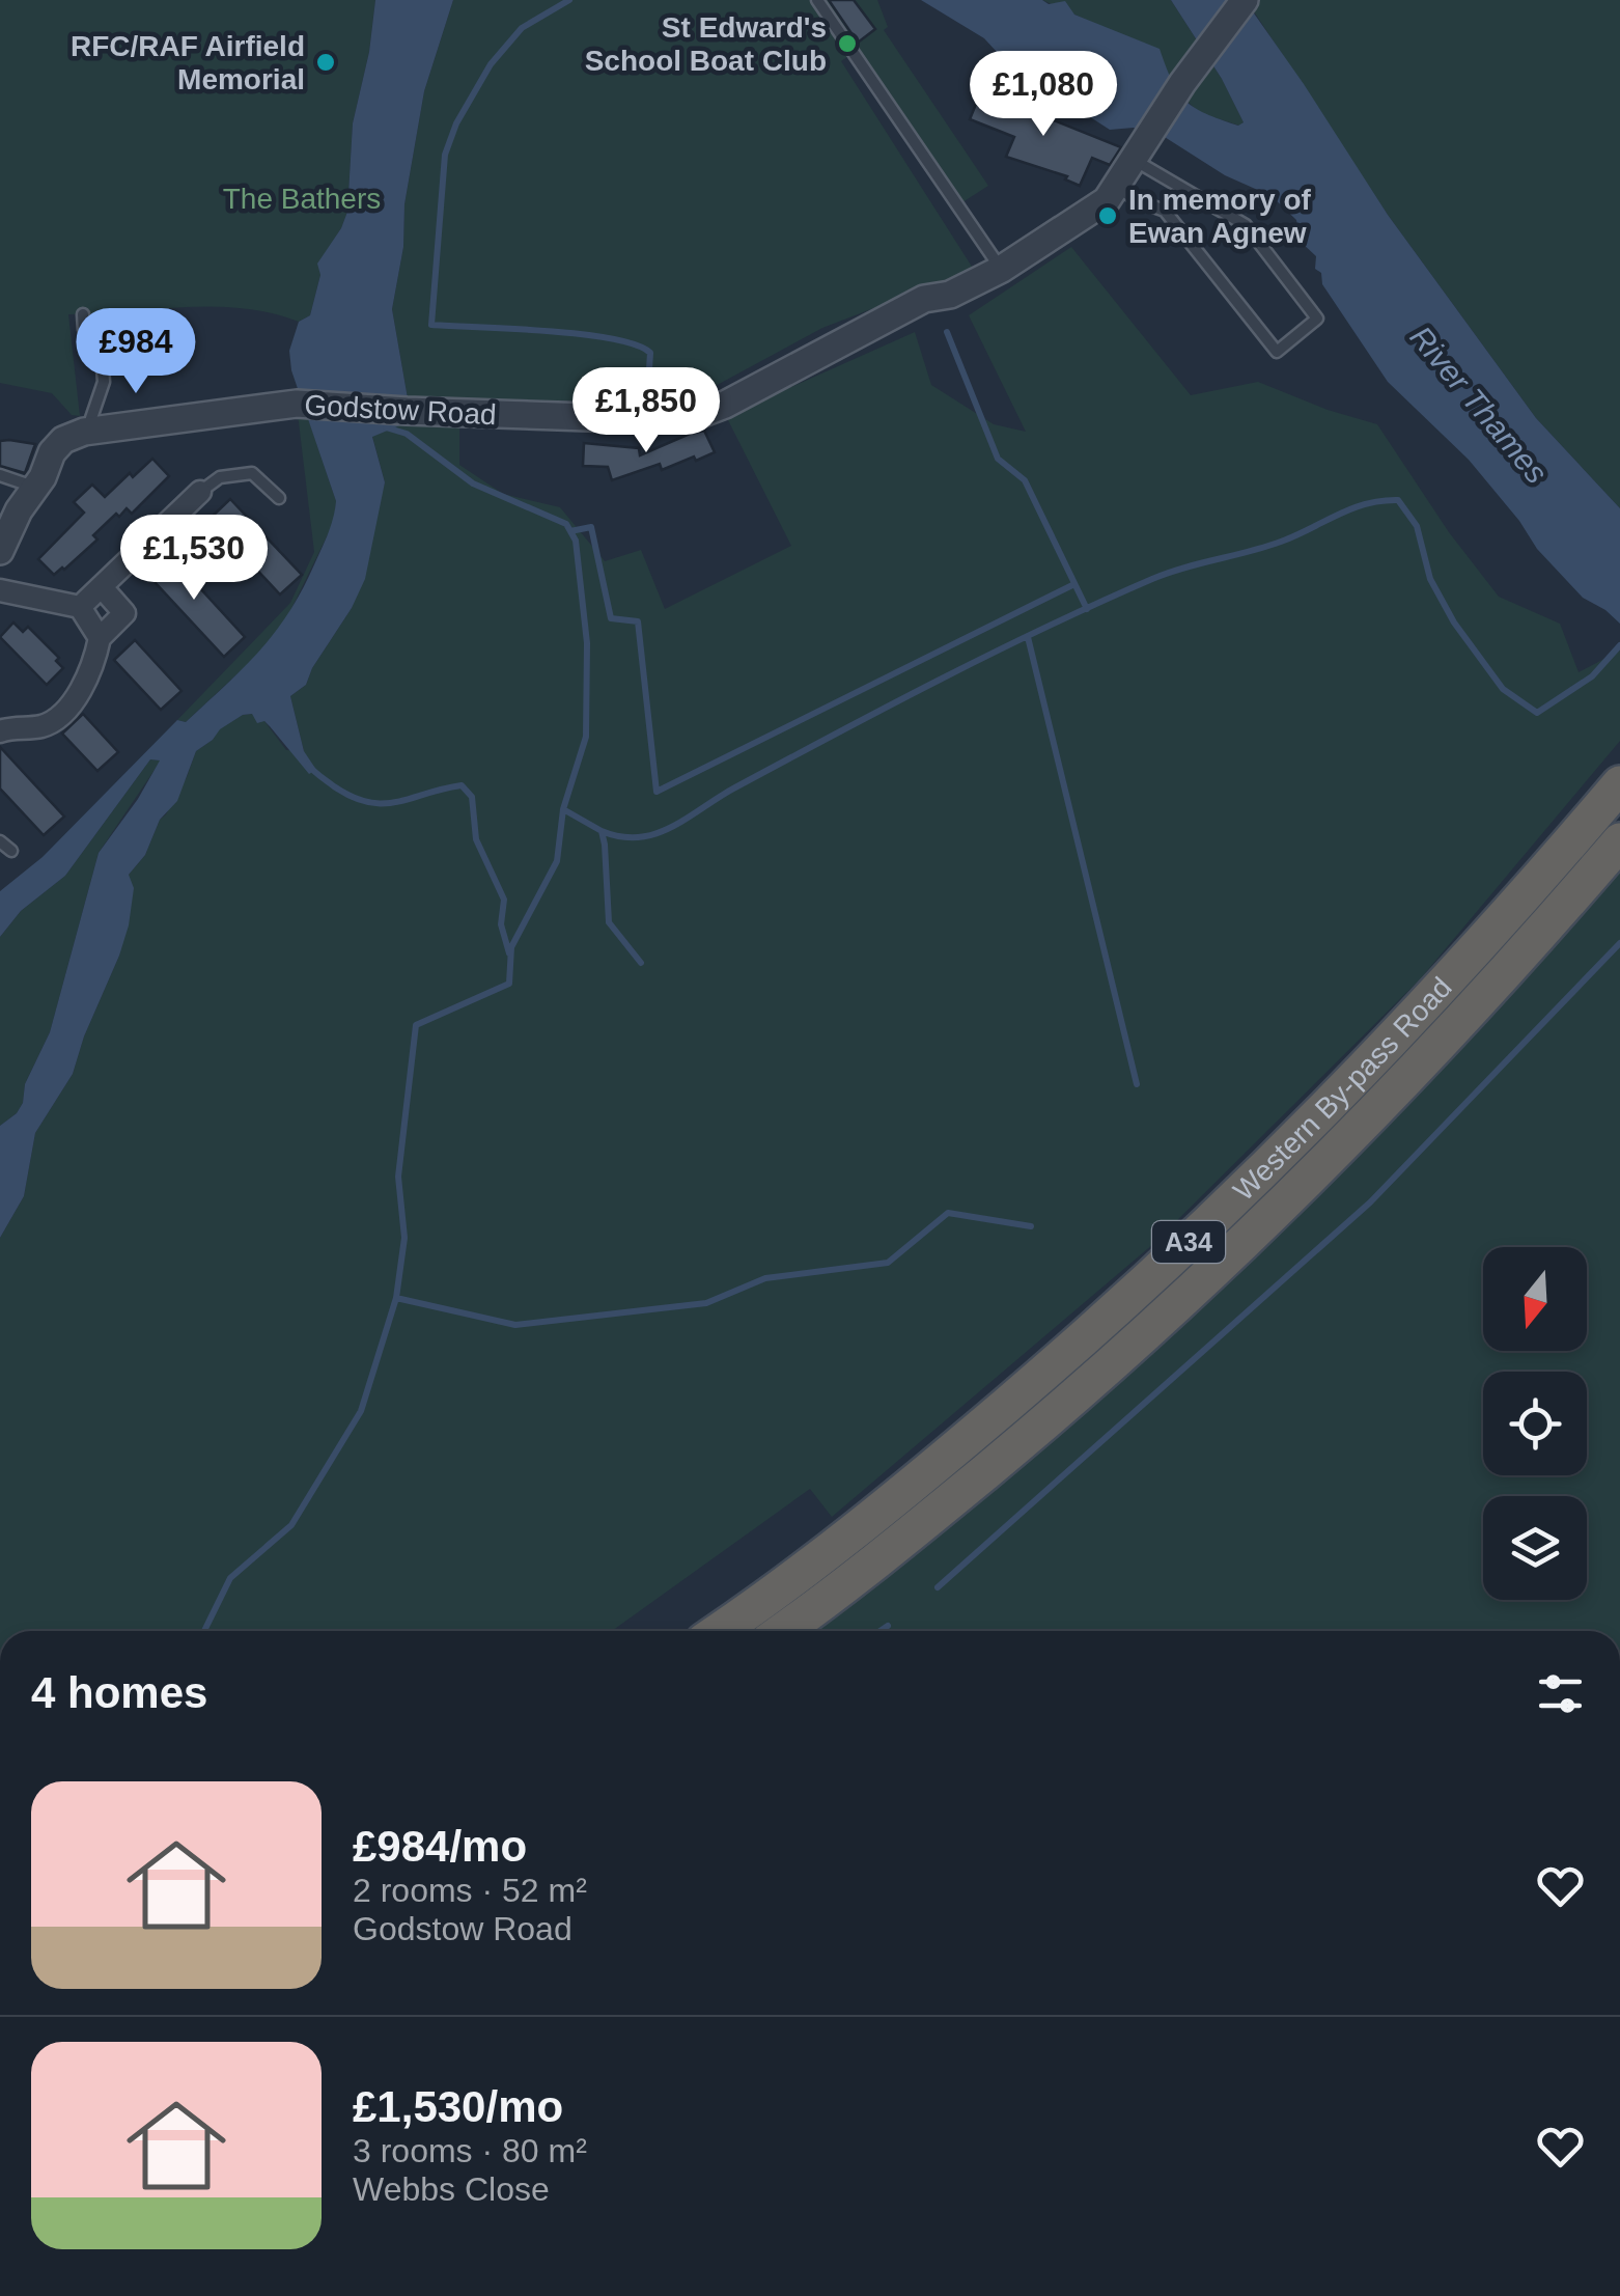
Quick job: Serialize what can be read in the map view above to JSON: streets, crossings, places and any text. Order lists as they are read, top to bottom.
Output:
{
  "streets": {
    "highway": ["Western By-pass Road", "A34"],
    "street": ["Godstow Road"]
  },
  "water": ["River Thames"],
  "parks": ["The Bathers"],
  "places": ["St Edward's School Boat Club", "RFC/RAF Airfield Memorial", "In memory of Ewan Agnew"],
  "north": "bottom",
  "page": {
    "price": [
      "£1,080",
      "£984",
      "£1,850",
      "£1,530"
    ],
    "heading": "4 homes",
    "list": [
      {
        "name": "£984/mo",
        "note": "2 rooms · 52 m² · Godstow Road"
      },
      {
        "name": "£1,530/mo",
        "note": "3 rooms · 80 m² · Webbs Close"
      }
    ]
  }
}
